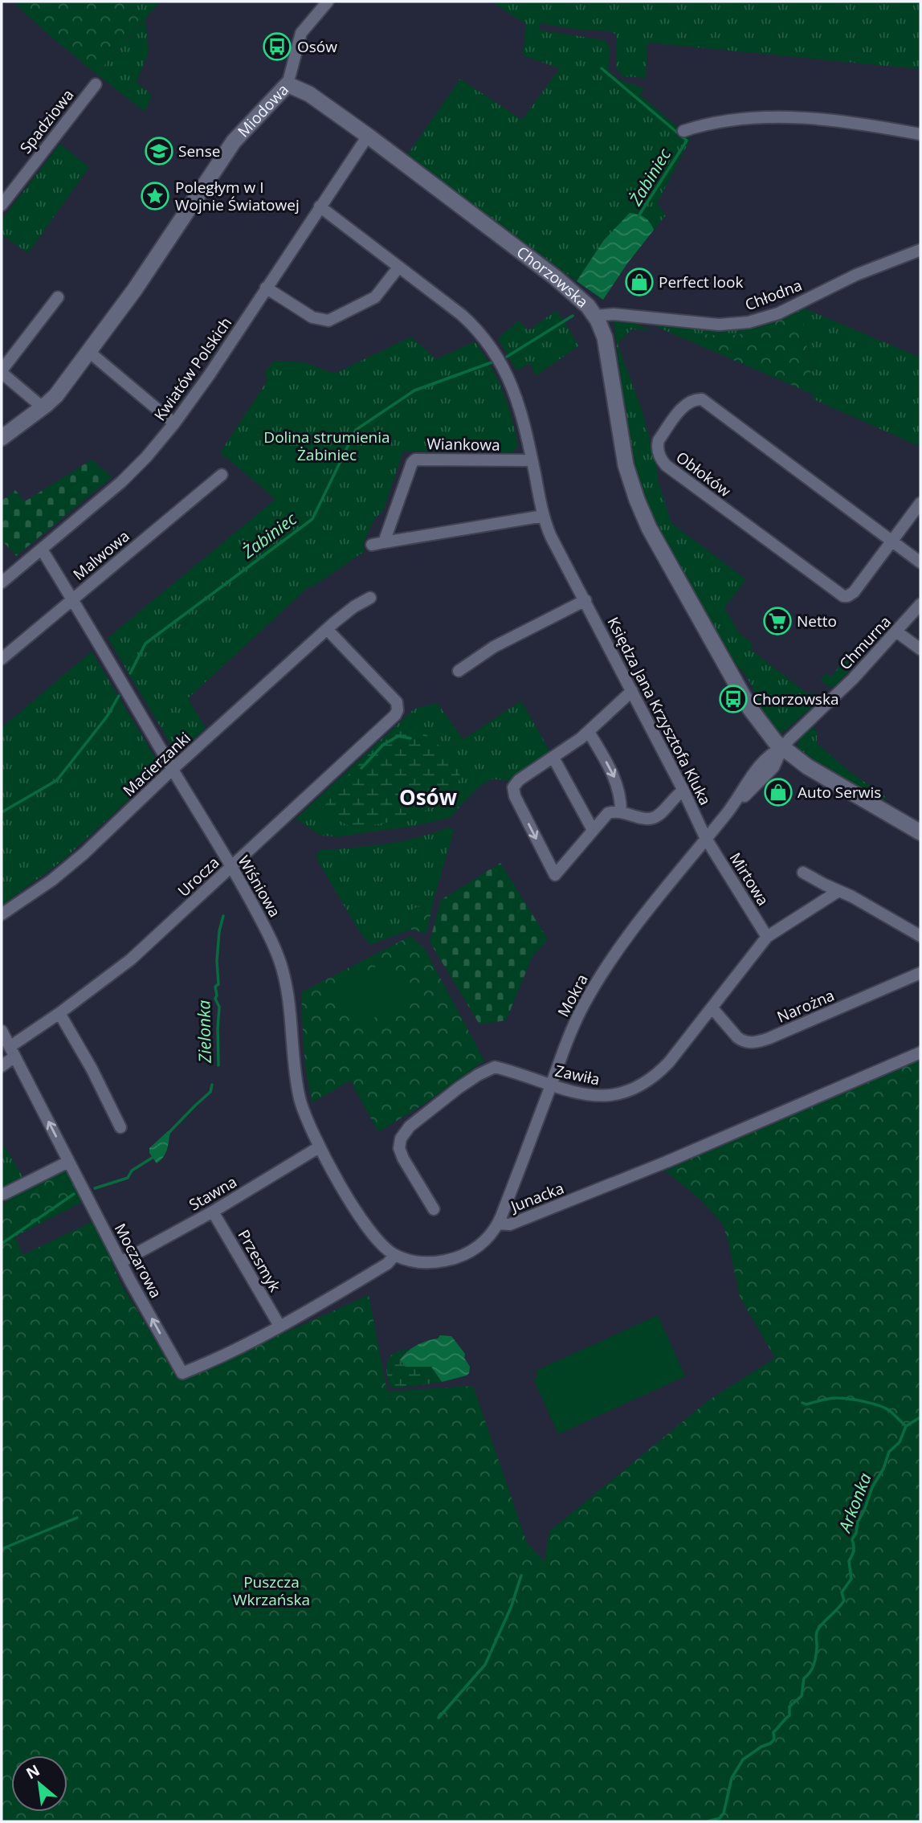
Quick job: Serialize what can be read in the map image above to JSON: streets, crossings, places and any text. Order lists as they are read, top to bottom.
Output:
{
  "streets": {
    "street": [
      "Miodowa",
      "Spadziowa",
      "Chorzowska",
      "Chłodna",
      "Kwiatów Polskich",
      "Wiankowa",
      "Obłoków",
      "Malwowa",
      "Chmurna",
      "Księdza Jana Krzysztofa Kluka",
      "Macierzanki",
      "Urocza",
      "Mirtowa",
      "Wiśniowa",
      "Mokra",
      "Narożna",
      "Zawiła",
      "Stawna",
      "Junacka",
      "Moczarowa",
      "Przesmyk"
    ]
  },
  "crossings": [
    ["Miodowa", "Chorzowska"],
    ["Chorzowska", "Chłodna"],
    ["Chorzowska", "Kwiatów Polskich"],
    ["Chorzowska", "Chmurna"],
    ["Chorzowska", "Mokra"],
    ["Kwiatów Polskich", "Księdza Jana Krzysztofa Kluka"],
    ["Kwiatów Polskich", "Wiśniowa"],
    ["Wiankowa", "Księdza Jana Krzysztofa Kluka"],
    ["Malwowa", "Wiśniowa"],
    ["Chmurna", "Mokra"],
    ["Księdza Jana Krzysztofa Kluka", "Mirtowa"],
    ["Księdza Jana Krzysztofa Kluka", "Mokra"],
    ["Macierzanki", "Urocza"],
    ["Macierzanki", "Wiśniowa"],
    ["Urocza", "Wiśniowa"],
    ["Urocza", "Moczarowa"],
    ["Mirtowa", "Mokra"],
    ["Mirtowa", "Zawiła"],
    ["Wiśniowa", "Stawna"],
    ["Wiśniowa", "Junacka"],
    ["Mokra", "Zawiła"],
    ["Mokra", "Junacka"],
    ["Narożna", "Zawiła"],
    ["Stawna", "Moczarowa"],
    ["Stawna", "Przesmyk"],
    ["Moczarowa", "Przesmyk"]
  ],
  "districts": ["Osów"],
  "water": ["Żabiniec", "Zielonka", "Arkonka"],
  "parks": ["Dolina strumienia Żabiniec", "Puszcza Wkrzańska"],
  "places": {
    "bus stop": ["Osów", "Chorzowska"],
    "school or university": ["Sense"],
    "place": ["Poległym w I Wojnie Światowej"],
    "shop": ["Perfect look", "Auto Serwis"],
    "supermarket": ["Netto"]
  },
  "north": "top left"
}
